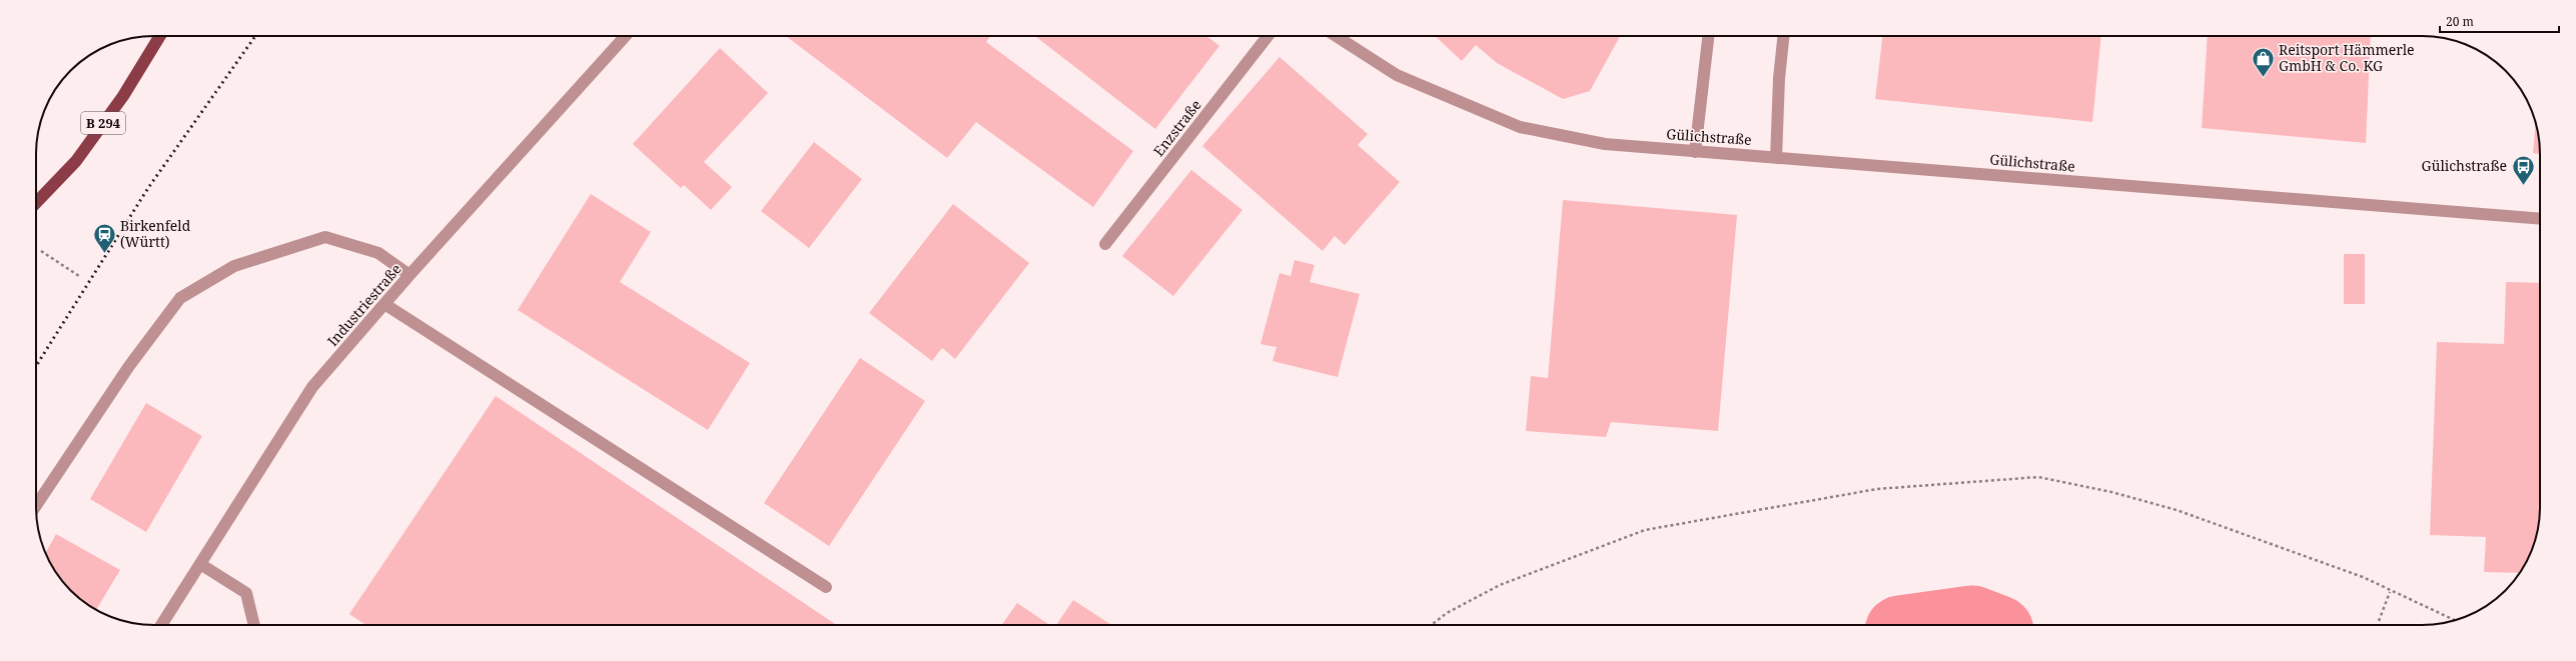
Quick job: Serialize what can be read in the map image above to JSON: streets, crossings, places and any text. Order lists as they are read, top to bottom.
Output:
{
  "streets": {
    "main road": ["B 294"],
    "street": ["Enzstraße", "Gülichstraße", "Industriestraße"]
  },
  "places": {
    "shop": ["Reitsport Hämmerle GmbH & Co. KG"],
    "bus stop": ["Gülichstraße"],
    "station": ["Birkenfeld (Württ)"]
  },
  "scale_bar": "20 m"
}
